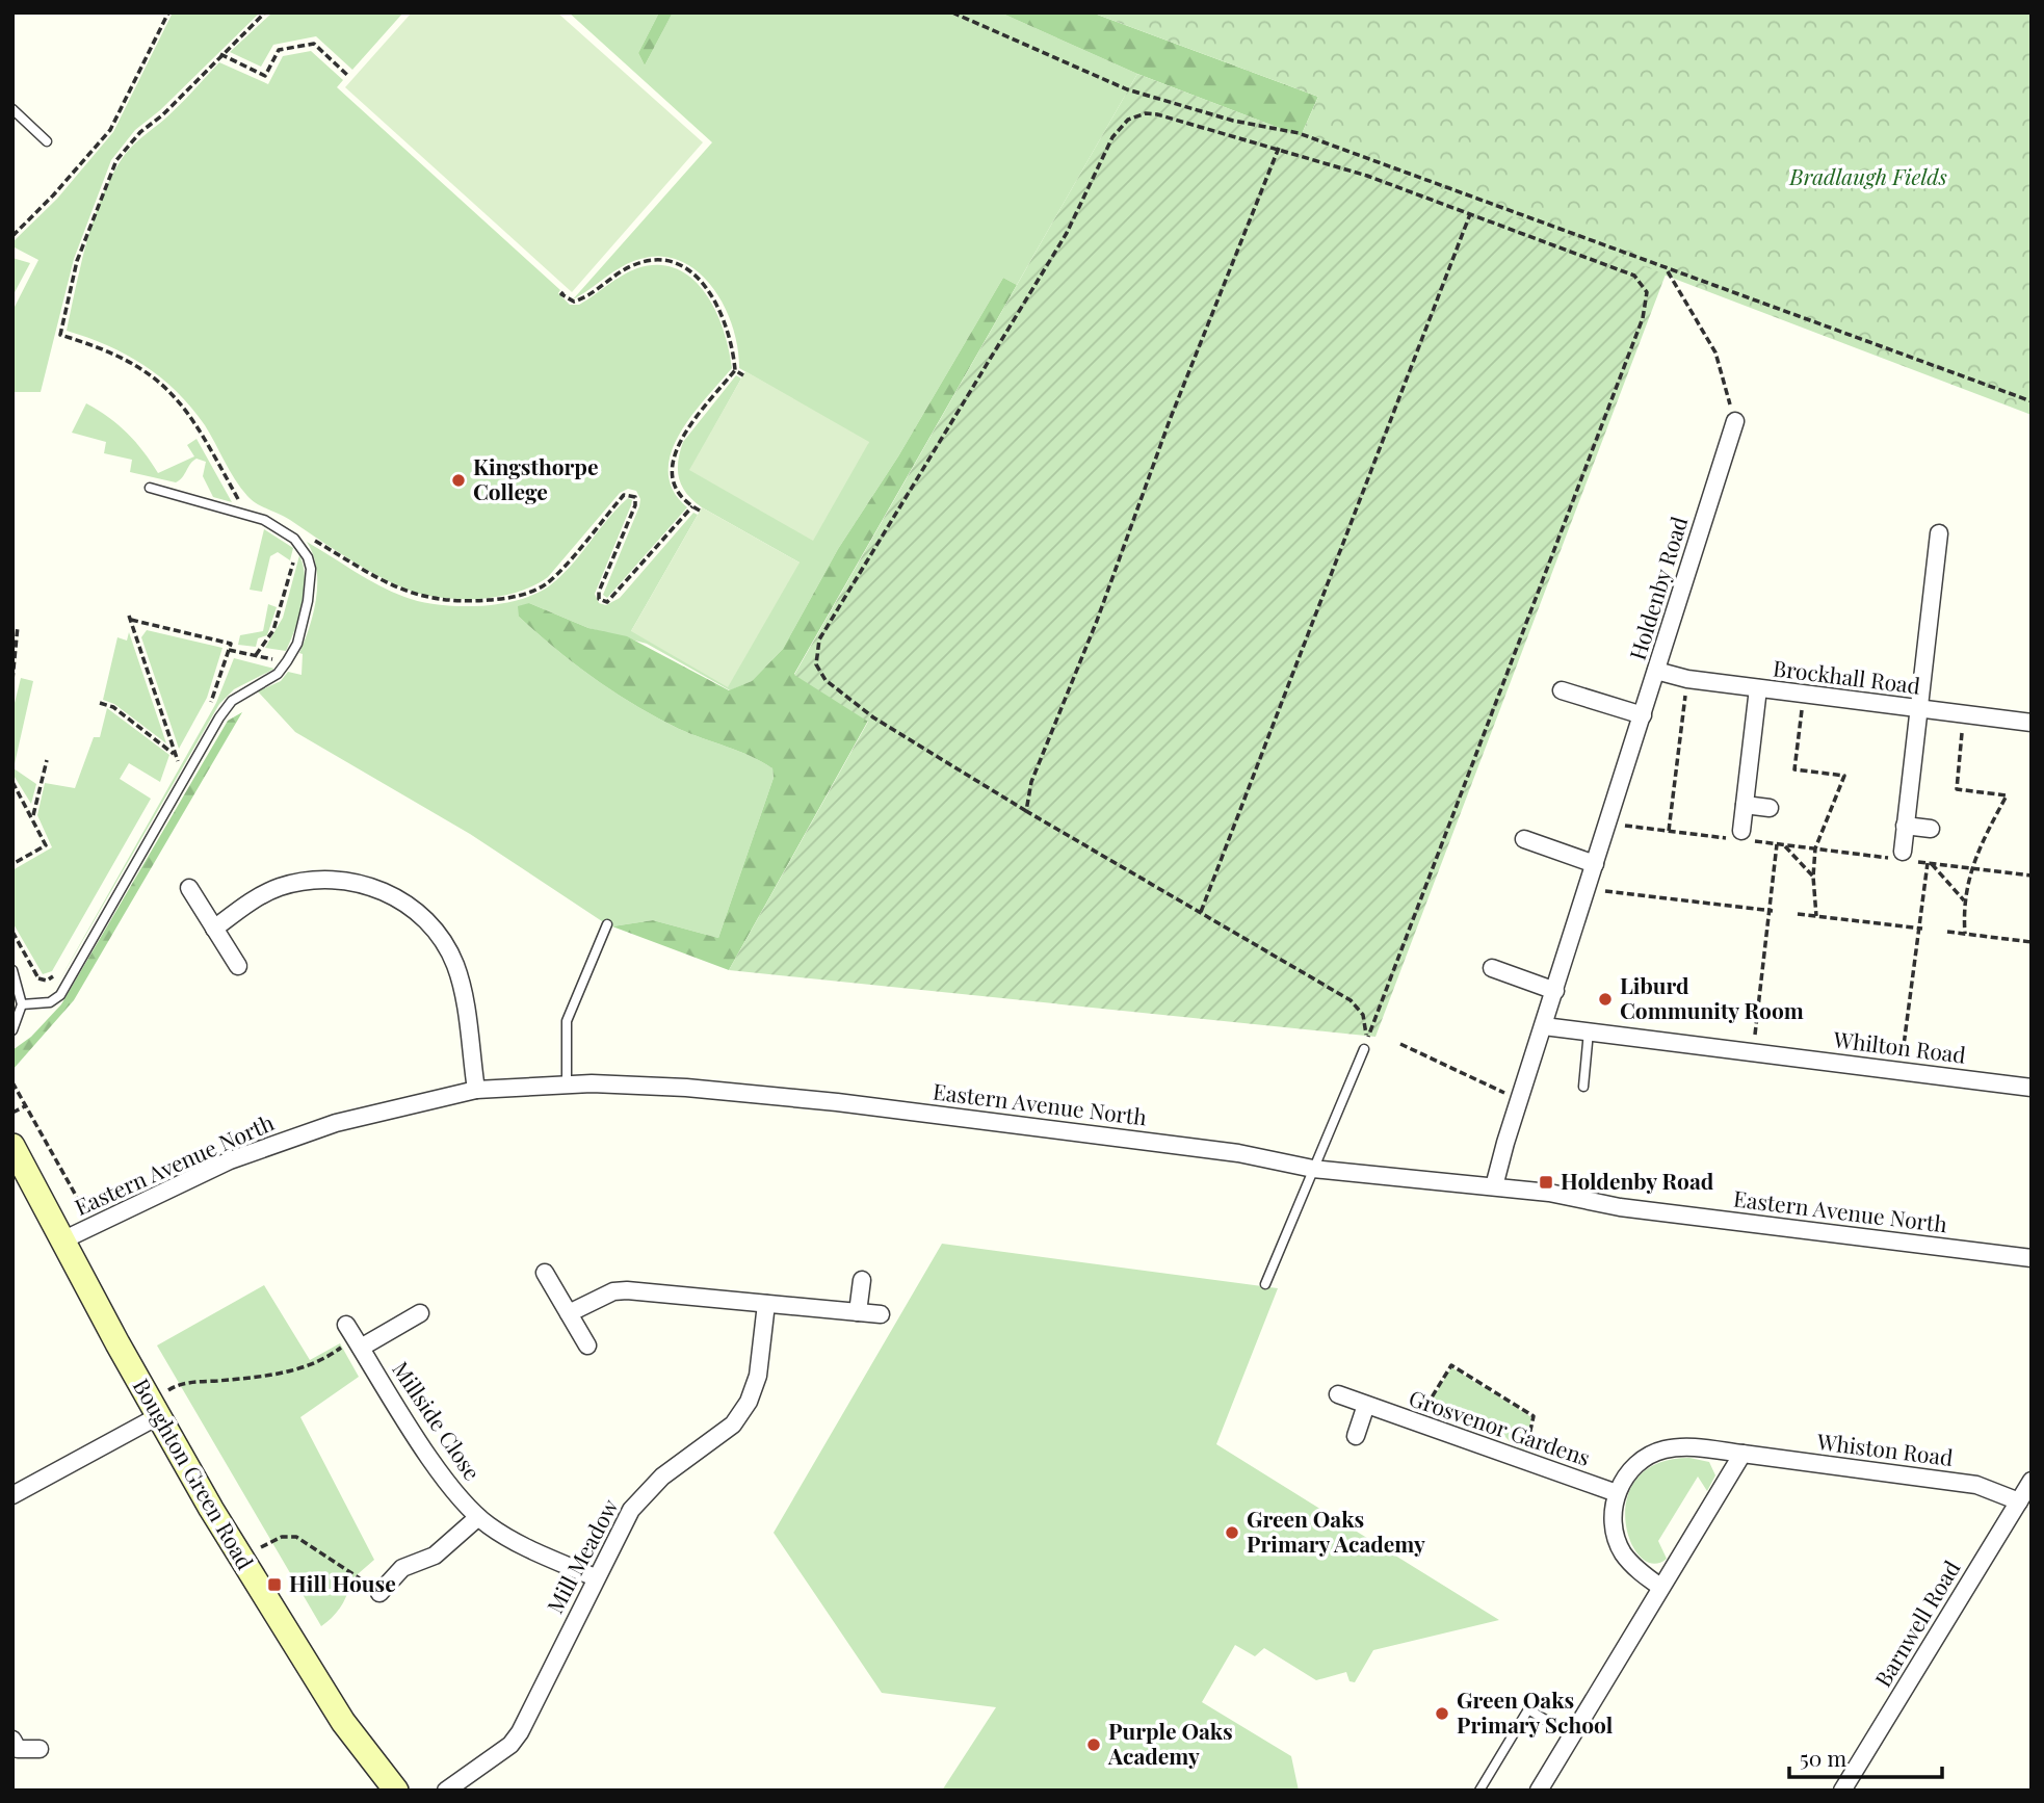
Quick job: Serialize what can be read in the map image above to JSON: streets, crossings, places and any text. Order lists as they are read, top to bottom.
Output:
{
  "streets": {
    "street": [
      "Holdenby Road",
      "Brockhall Road",
      "Whilton Road",
      "Eastern Avenue North",
      "Millside Close",
      "Grosvenor Gardens",
      "Whiston Road",
      "Boughton Green Road",
      "Mill Meadow",
      "Barnwell Road"
    ]
  },
  "crossings": [
    ["Holdenby Road", "Brockhall Road"],
    ["Holdenby Road", "Whilton Road"],
    ["Holdenby Road", "Eastern Avenue North"],
    ["Eastern Avenue North", "Boughton Green Road"],
    ["Millside Close", "Mill Meadow"],
    ["Grosvenor Gardens", "Whiston Road"],
    ["Whiston Road", "Barnwell Road"]
  ],
  "parks": ["Bradlaugh Fields"],
  "places": {
    "other": [
      "Kingsthorpe College",
      "Liburd Community Room",
      "Green Oaks Primary Academy",
      "Green Oaks Primary School",
      "Purple Oaks Academy"
    ],
    "transit": ["Holdenby Road", "Hill House"]
  },
  "scale_bar": "50 m"
}
